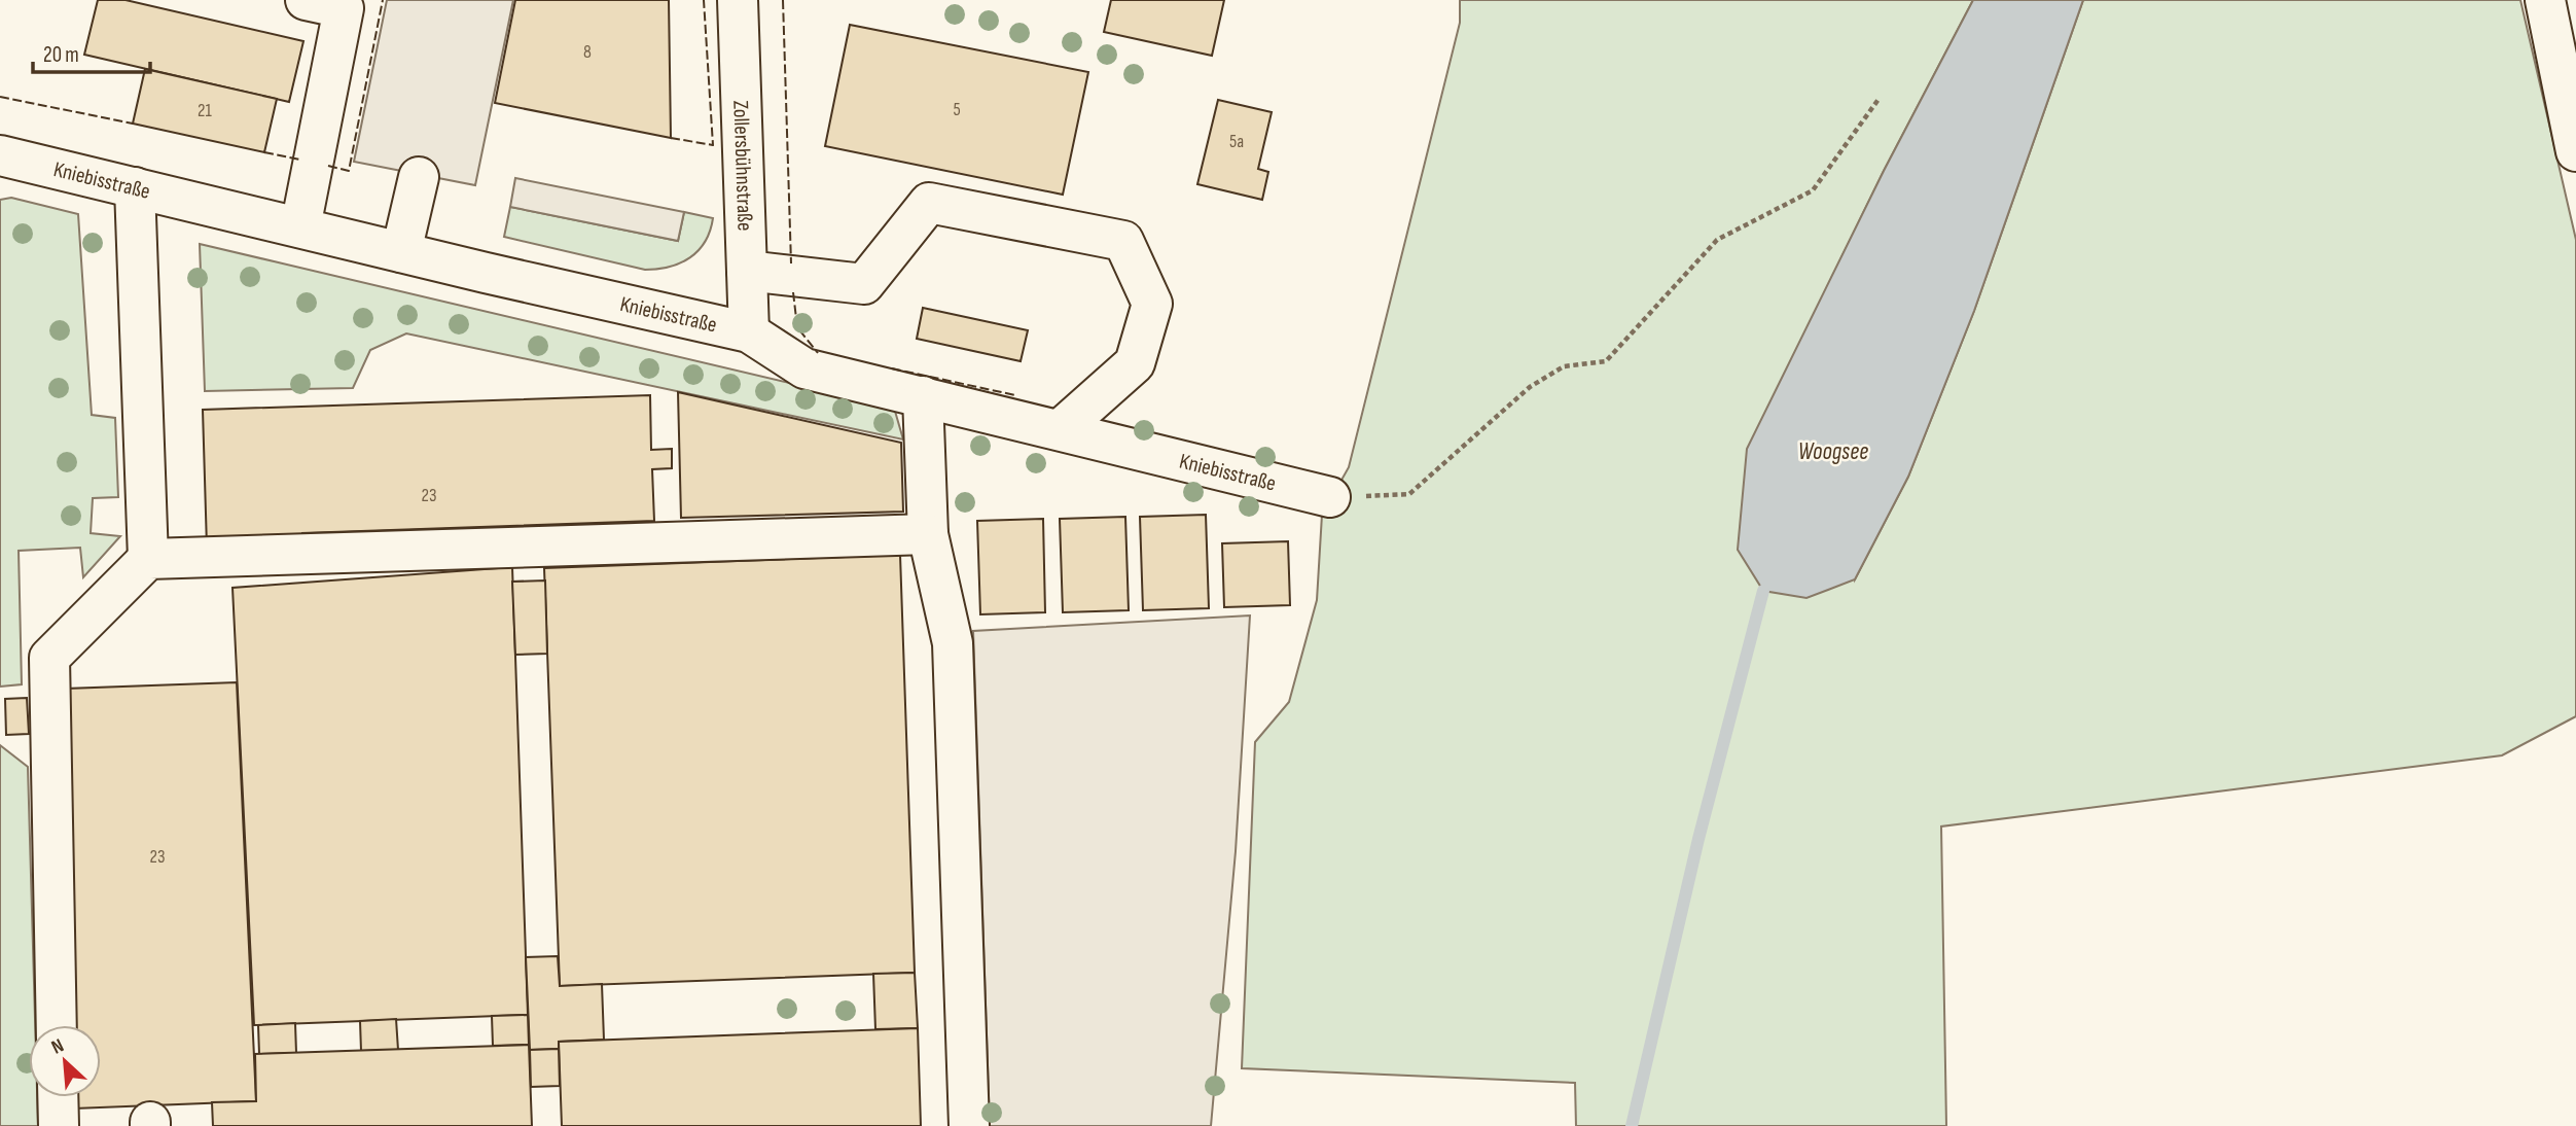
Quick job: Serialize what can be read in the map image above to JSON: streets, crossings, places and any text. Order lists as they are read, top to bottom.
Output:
{
  "streets": {
    "street": ["Zollersbühnstraße", "Kniebisstraße"]
  },
  "crossings": [
    ["Zollersbühnstraße", "Kniebisstraße"]
  ],
  "water": ["Woogsee"],
  "house_numbers": [
    "8",
    "5",
    "21",
    "5a",
    "23",
    "23"
  ],
  "scale_bar": "20 m",
  "north": "top left"
}
